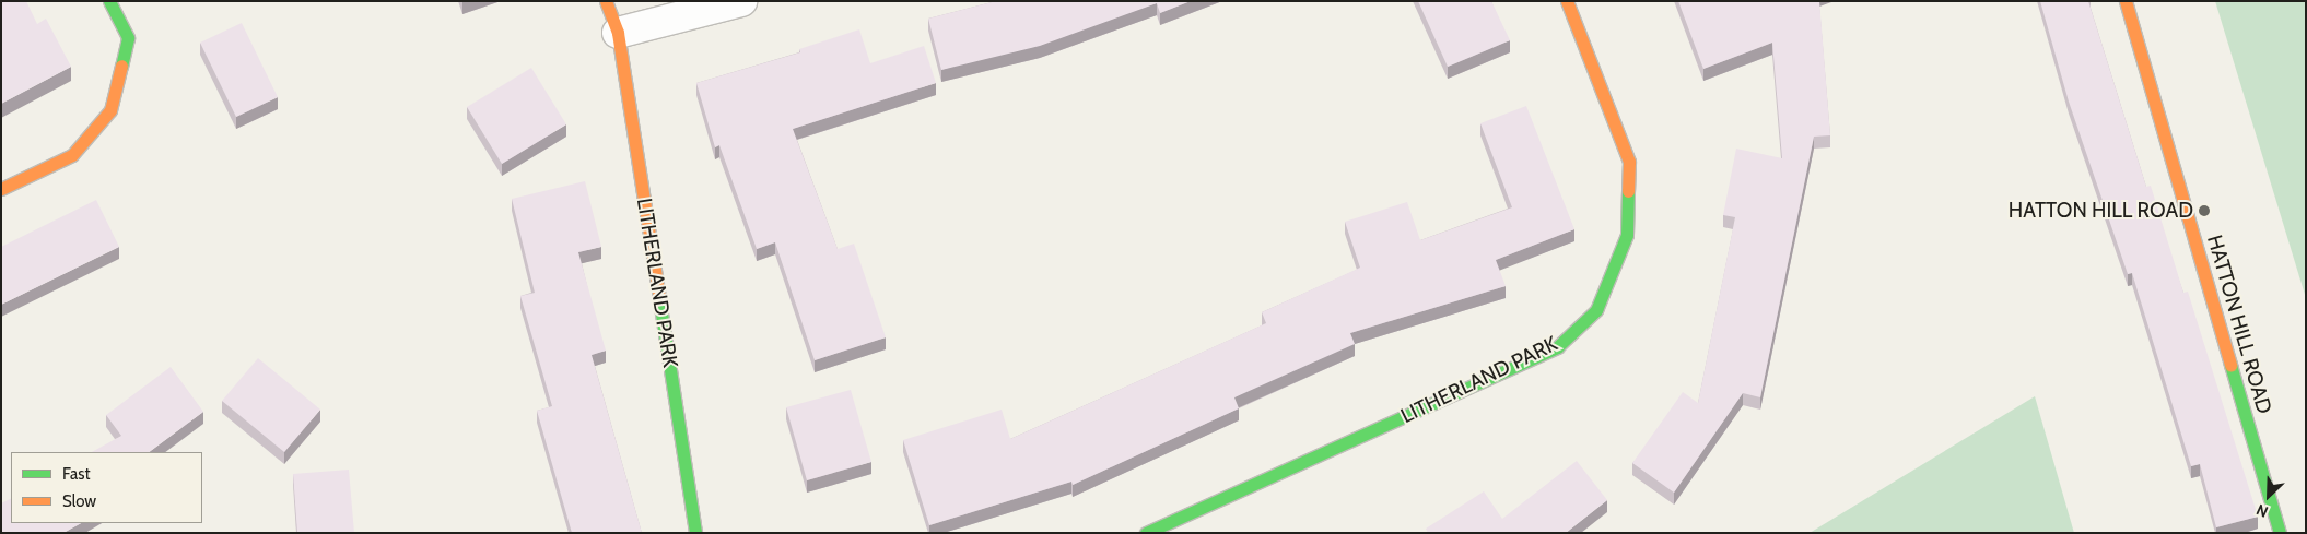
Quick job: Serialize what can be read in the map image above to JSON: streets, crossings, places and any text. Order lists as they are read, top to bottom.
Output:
{
  "streets": {
    "street": ["LITHERLAND PARK", "HATTON HILL ROAD"]
  },
  "places": ["HATTON HILL ROAD"],
  "legend": ["Fast", "Slow"],
  "north": "bottom left"
}
